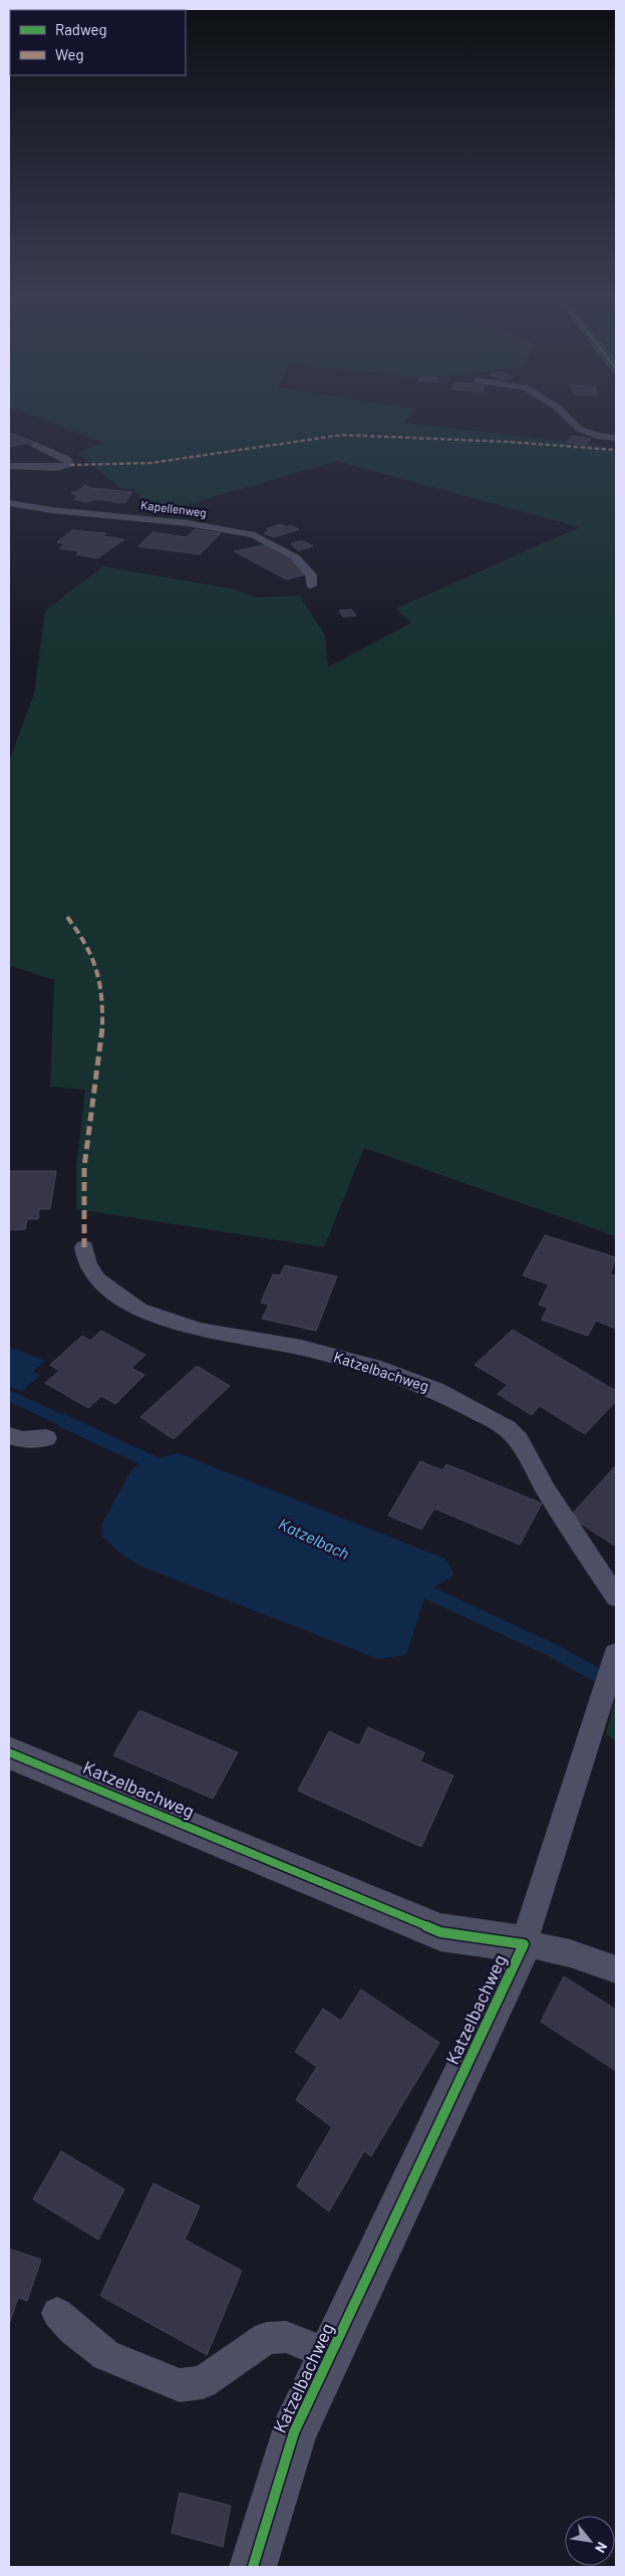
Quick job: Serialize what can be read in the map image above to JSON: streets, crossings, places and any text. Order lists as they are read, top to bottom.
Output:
{
  "streets": {
    "street": ["Katzelbachweg"],
    "lane": ["Kapellenweg"]
  },
  "water": ["Katzelbach"],
  "legend": ["Radweg", "Weg"],
  "north": "bottom right"
}
